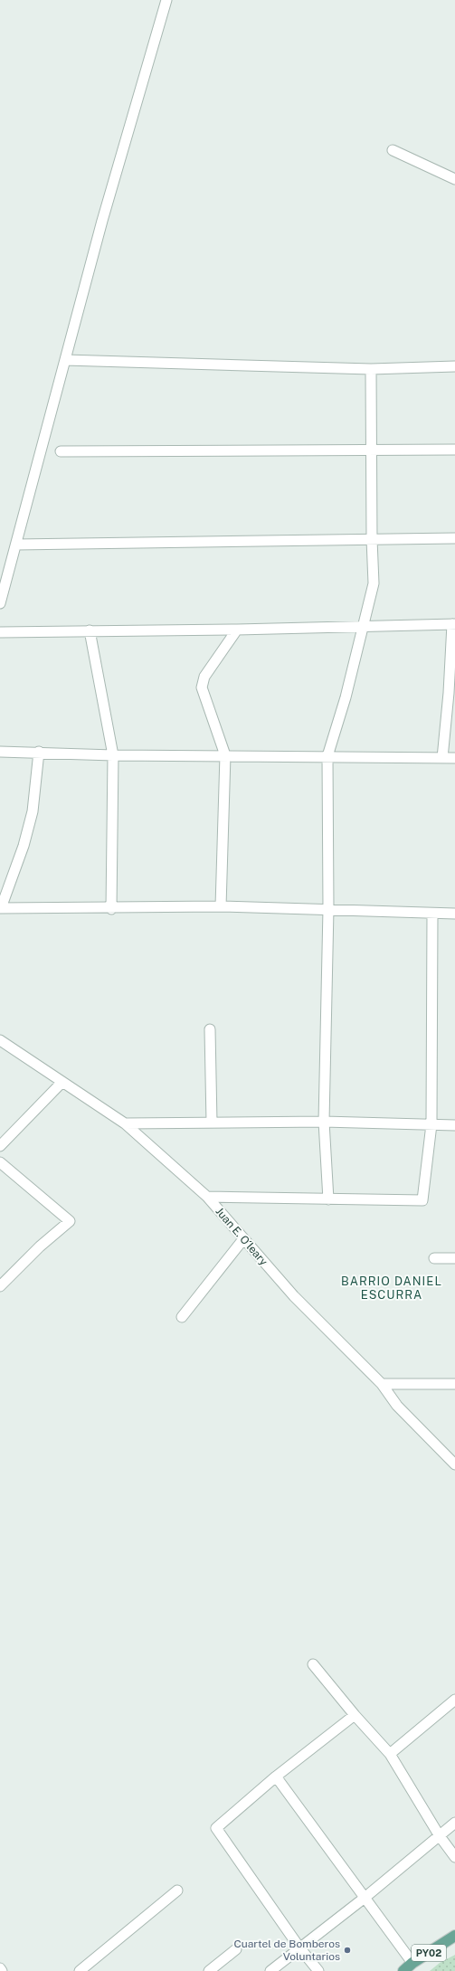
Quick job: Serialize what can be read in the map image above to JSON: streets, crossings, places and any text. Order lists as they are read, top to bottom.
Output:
{
  "streets": {
    "main road": ["PY02"],
    "street": ["Juan E. O´leary"]
  },
  "districts": ["BARRIO DANIEL ESCURRA"],
  "places": ["Cuartel de Bomberos Voluntarios"]
}
